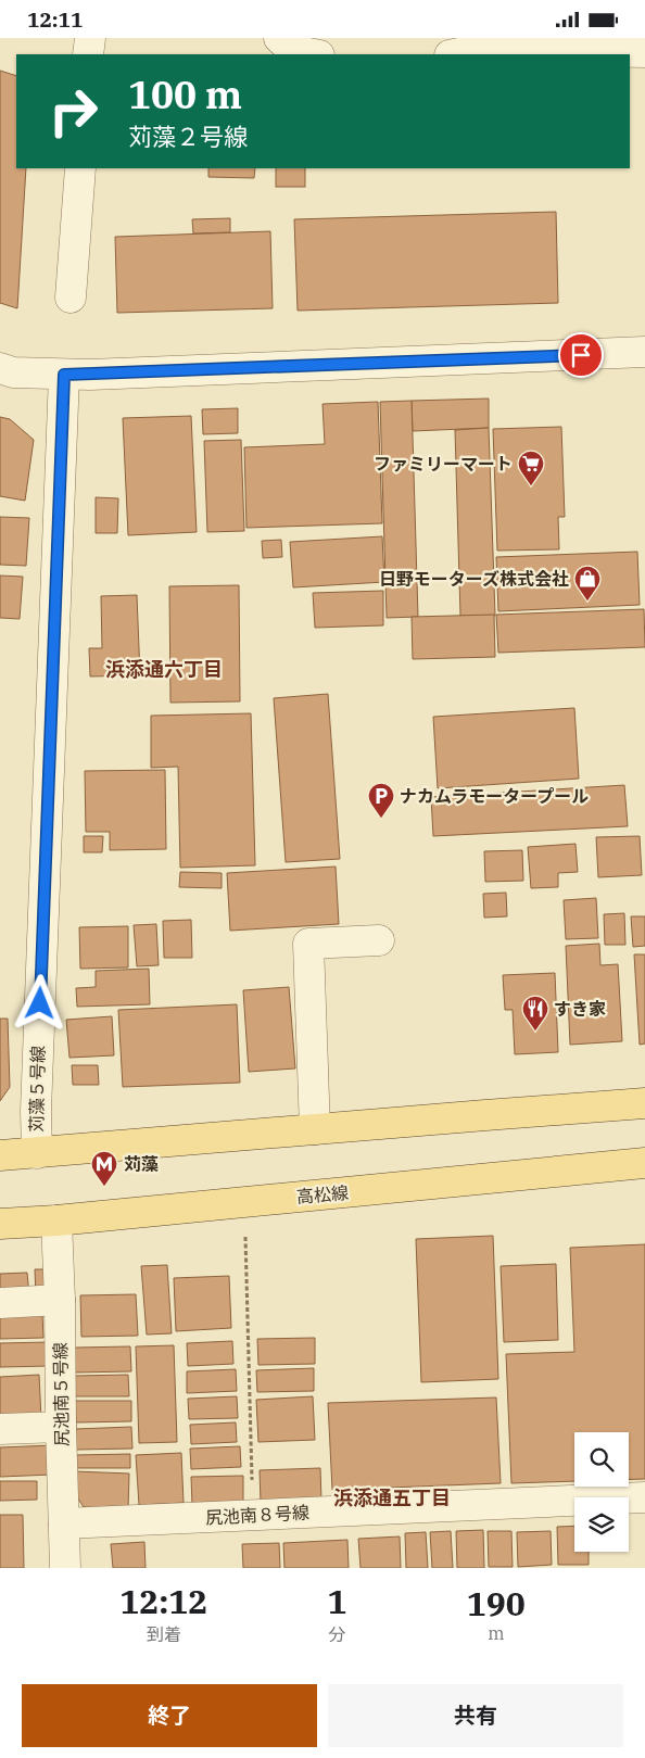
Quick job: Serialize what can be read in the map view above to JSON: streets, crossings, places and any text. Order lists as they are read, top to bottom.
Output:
{
  "streets": {
    "main road": ["高松線"],
    "street": ["苅藻５号線", "尻池南５号線", "尻池南８号線"]
  },
  "crossings": [
    ["高松線", "尻池南５号線"],
    ["尻池南５号線", "尻池南８号線"]
  ],
  "districts": ["浜添通六丁目", "浜添通五丁目"],
  "places": {
    "supermarket": ["ファミリーマート"],
    "shop": ["日野モーターズ株式会社"],
    "parking": ["ナカムラモータープール"],
    "restaurant": ["すき家"],
    "metro station": ["苅藻"]
  },
  "page": {
    "status": "12:11",
    "turn": ["100 m", "苅藻２号線"],
    "eta": [
      "12:12",
      "到着",
      "1",
      "分",
      "190",
      "m"
    ],
    "buttons": ["終了", "共有"]
  }
}
